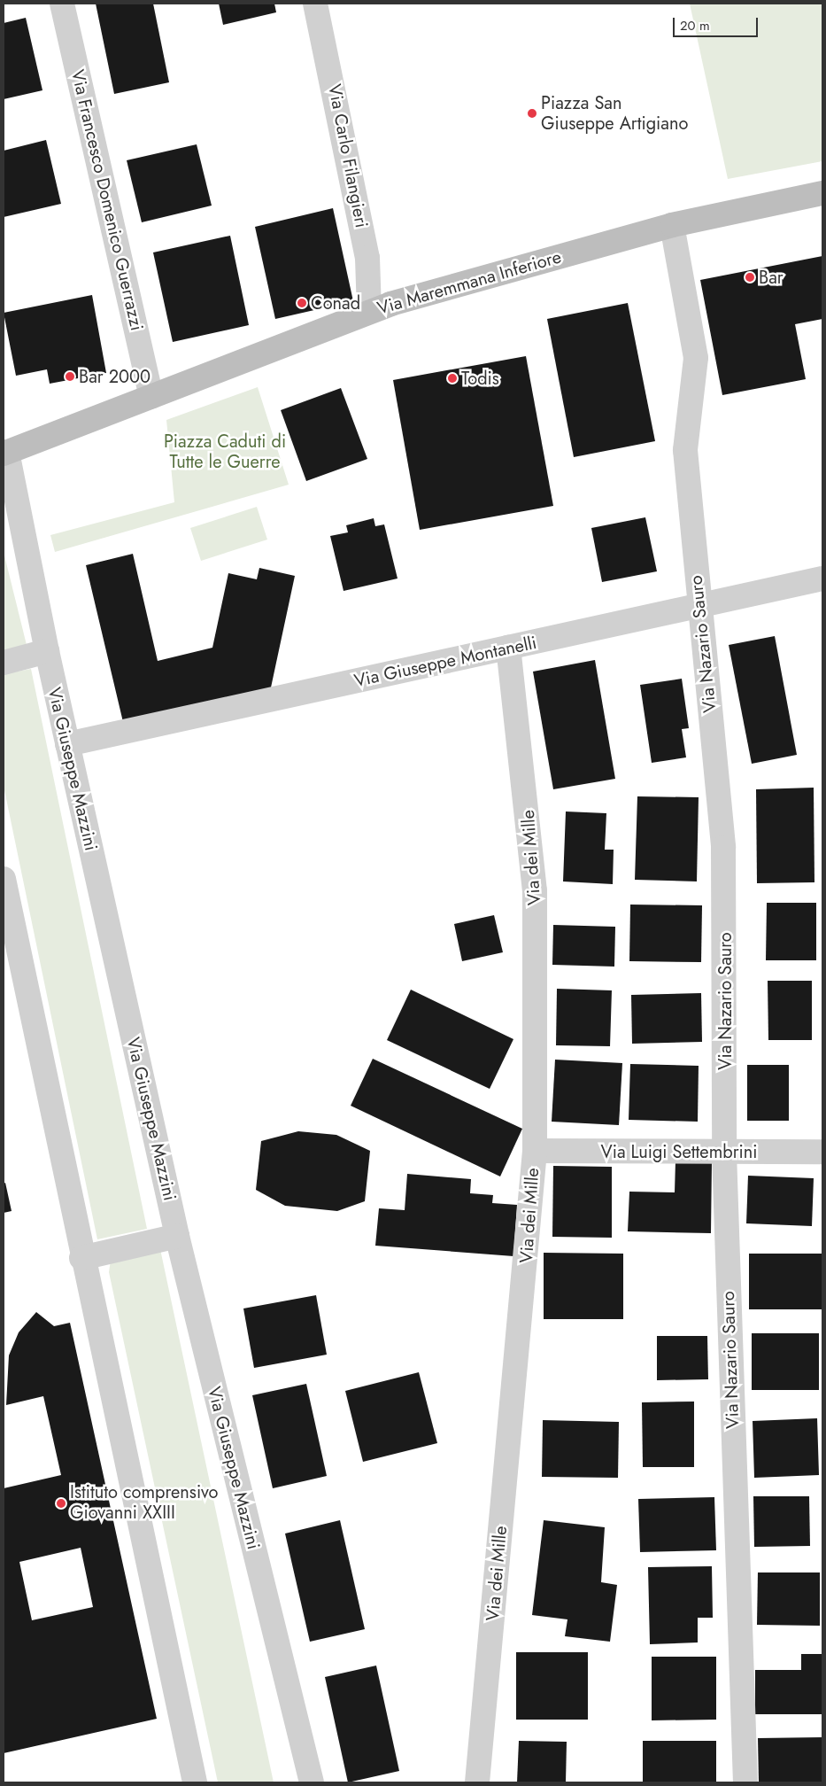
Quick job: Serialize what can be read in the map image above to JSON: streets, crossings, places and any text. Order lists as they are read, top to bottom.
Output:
{
  "streets": {
    "main road": ["Via Maremmana Inferiore"],
    "street": [
      "Via Carlo Filangieri",
      "Via Francesco Domenico Guerrazzi",
      "Via Nazario Sauro",
      "Via Giuseppe Montanelli",
      "Via Giuseppe Mazzini",
      "Via dei Mille",
      "Via Luigi Settembrini"
    ]
  },
  "crossings": [
    ["Via Carlo Filangieri", "Via Maremmana Inferiore"],
    ["Via Francesco Domenico Guerrazzi", "Via Maremmana Inferiore"],
    ["Via Maremmana Inferiore", "Via Nazario Sauro"],
    ["Via Maremmana Inferiore", "Via Giuseppe Mazzini"],
    ["Via Nazario Sauro", "Via Giuseppe Montanelli"],
    ["Via Nazario Sauro", "Via Luigi Settembrini"],
    ["Via Giuseppe Montanelli", "Via Giuseppe Mazzini"],
    ["Via Giuseppe Montanelli", "Via dei Mille"],
    ["Via dei Mille", "Via Luigi Settembrini"]
  ],
  "parks": ["Piazza Caduti di Tutte le Guerre"],
  "places": [
    "Piazza San Giuseppe Artigiano",
    "Bar",
    "Conad",
    "Bar 2000",
    "Todis",
    "Istituto comprensivo Giovanni XXIII"
  ],
  "scale_bar": "20 m"
}
